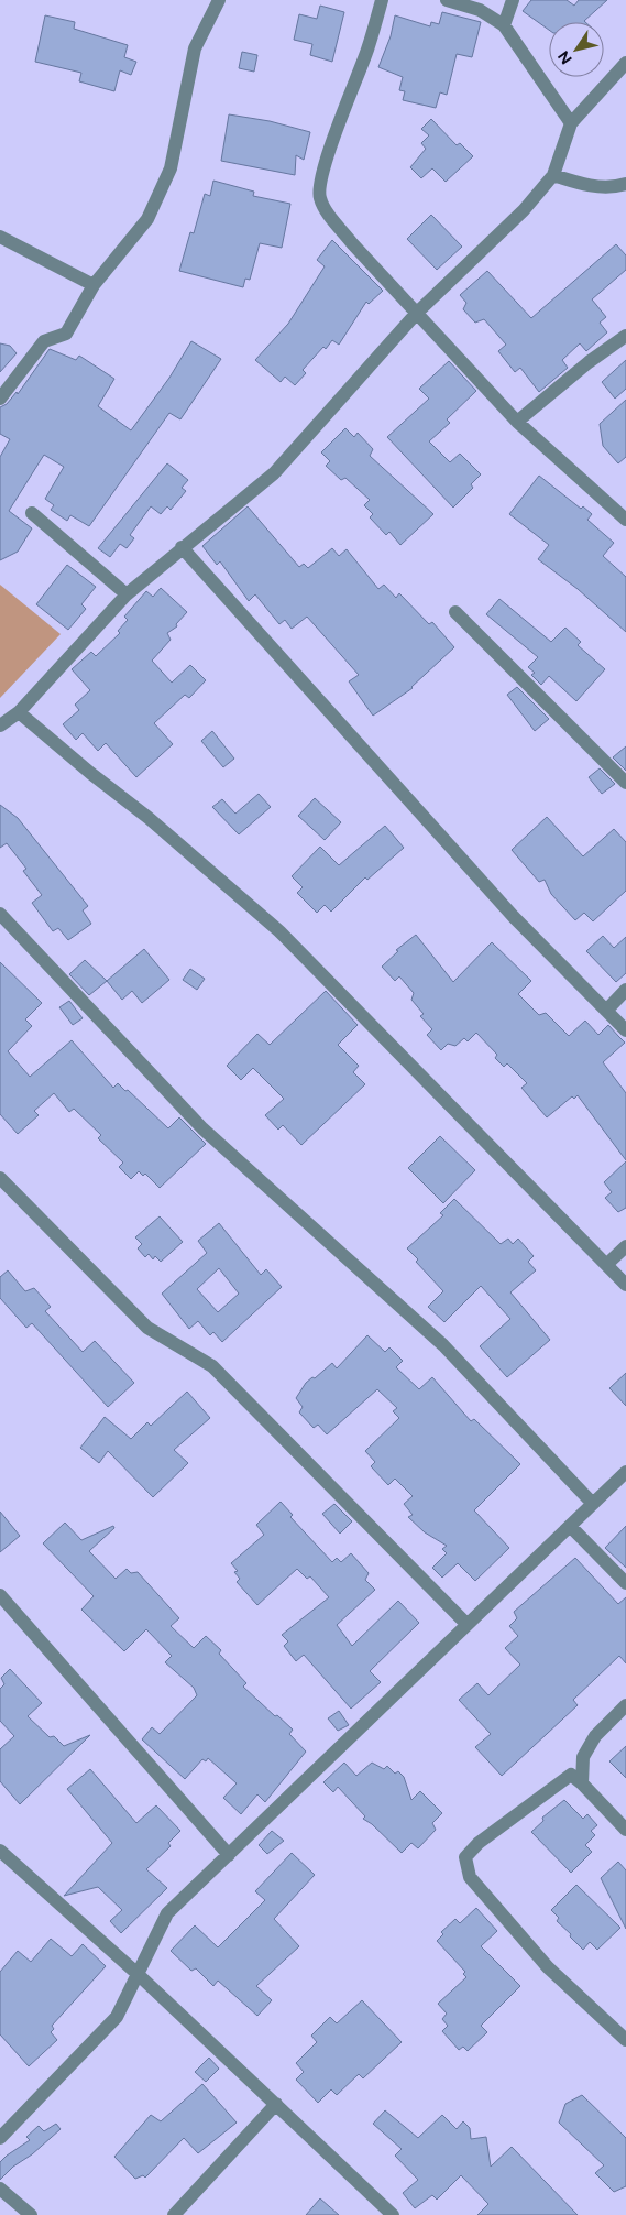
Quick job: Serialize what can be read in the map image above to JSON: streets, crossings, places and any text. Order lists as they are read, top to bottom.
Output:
{
  "north": "bottom left"
}
